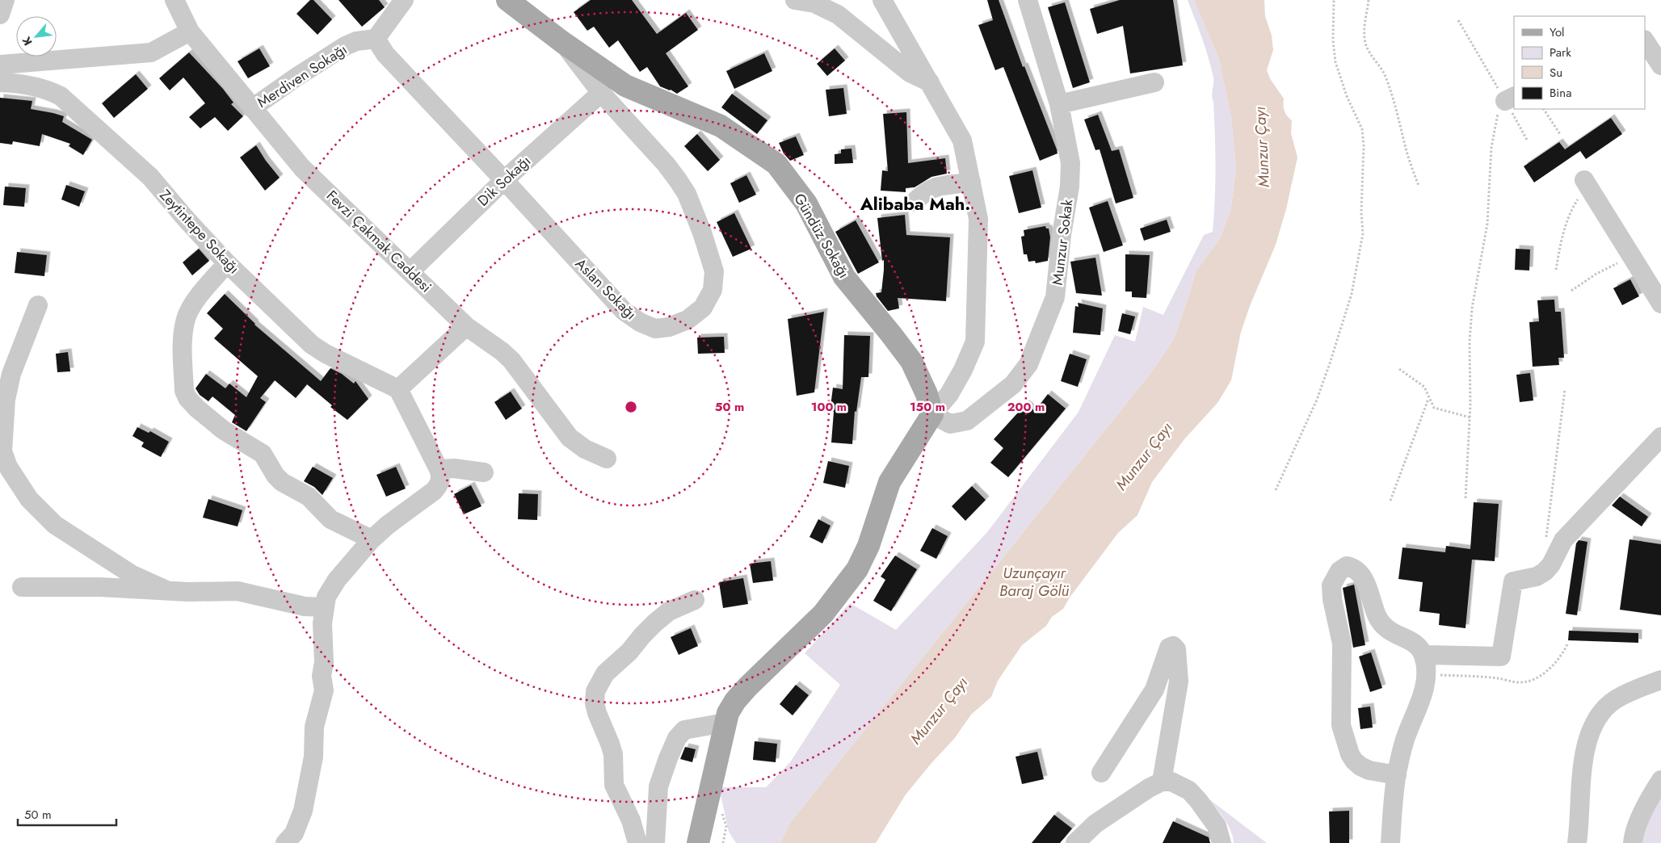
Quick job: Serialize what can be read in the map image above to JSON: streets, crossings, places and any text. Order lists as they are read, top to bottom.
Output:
{
  "streets": {
    "main road": ["Gündüz Sokağı"],
    "street": [
      "Merdiven Sokağı",
      "Dik Sokağı",
      "Zeytintepe Sokağı",
      "Fevzi Çakmak Caddesi",
      "Munzur Sokak",
      "Aslan Sokağı"
    ]
  },
  "crossings": [
    ["Merdiven Sokağı", "Fevzi Çakmak Caddesi"],
    ["Merdiven Sokağı", "Aslan Sokağı"],
    ["Dik Sokağı", "Fevzi Çakmak Caddesi"],
    ["Dik Sokağı", "Aslan Sokağı"],
    ["Gündüz Sokağı", "Munzur Sokak"],
    ["Gündüz Sokağı", "Aslan Sokağı"]
  ],
  "districts": ["Alibaba Mah."],
  "water": ["Munzur Çayı", "Uzunçayır Baraj Gölü"],
  "legend": [
    "Yol",
    "Park",
    "Su",
    "Bina"
  ],
  "scale_bar": "50 m",
  "north": "bottom left",
  "rings": [
    "50 m",
    "100 m",
    "150 m",
    "200 m"
  ]
}
